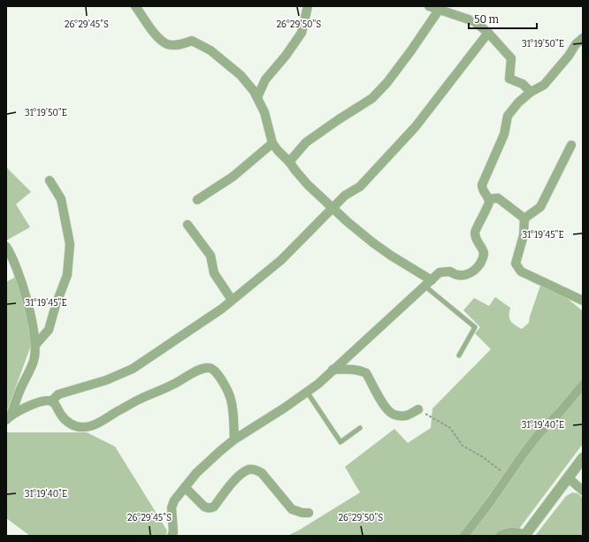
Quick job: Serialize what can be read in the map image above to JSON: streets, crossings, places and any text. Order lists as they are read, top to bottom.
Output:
{
  "scale_bar": "50 m",
  "coordinates": [
    "26°29'45\"S",
    "26°29'50\"S",
    "31°19'50\"E",
    "31°19'45\"E",
    "31°19'40\"E"
  ]
}
